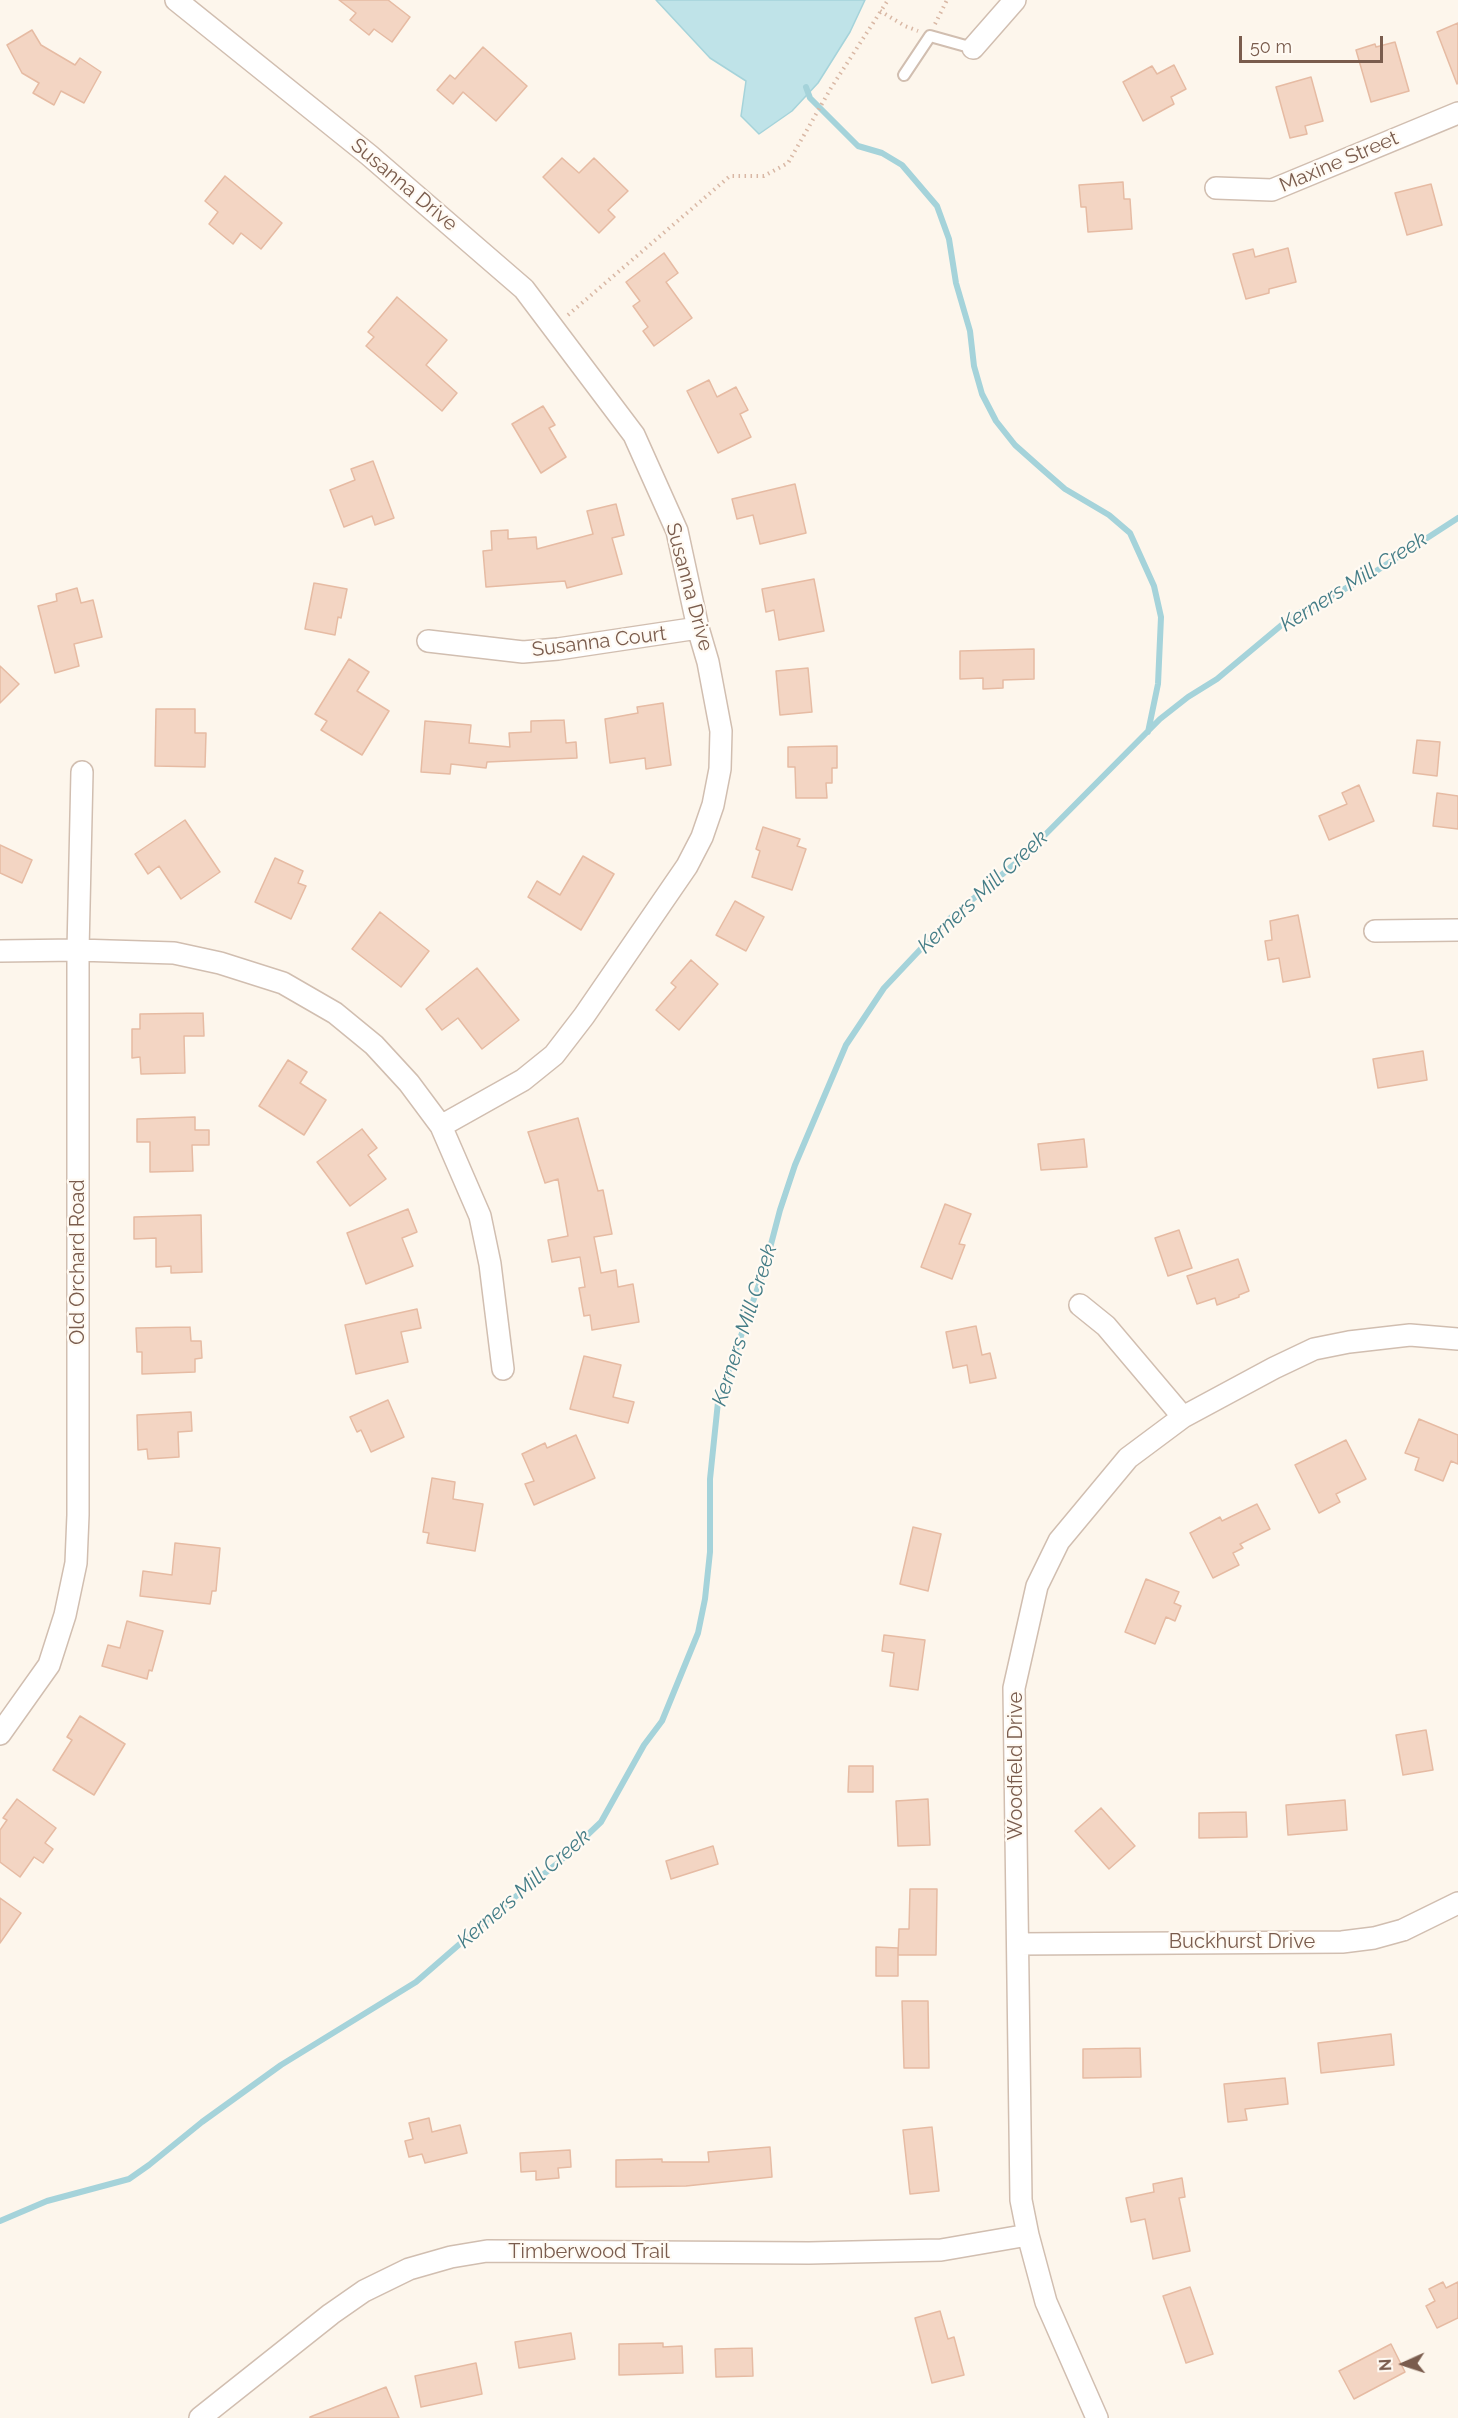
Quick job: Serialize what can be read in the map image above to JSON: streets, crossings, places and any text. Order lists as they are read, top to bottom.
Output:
{
  "streets": {
    "street": [
      "Maxine Street",
      "Susanna Drive",
      "Susanna Court",
      "Old Orchard Road",
      "Woodfield Drive",
      "Buckhurst Drive",
      "Timberwood Trail"
    ]
  },
  "crossings": [
    ["Susanna Drive", "Susanna Court"],
    ["Woodfield Drive", "Buckhurst Drive"],
    ["Woodfield Drive", "Timberwood Trail"]
  ],
  "water": ["Kerners Mill Creek"],
  "scale_bar": "50 m",
  "north": "left"
}
